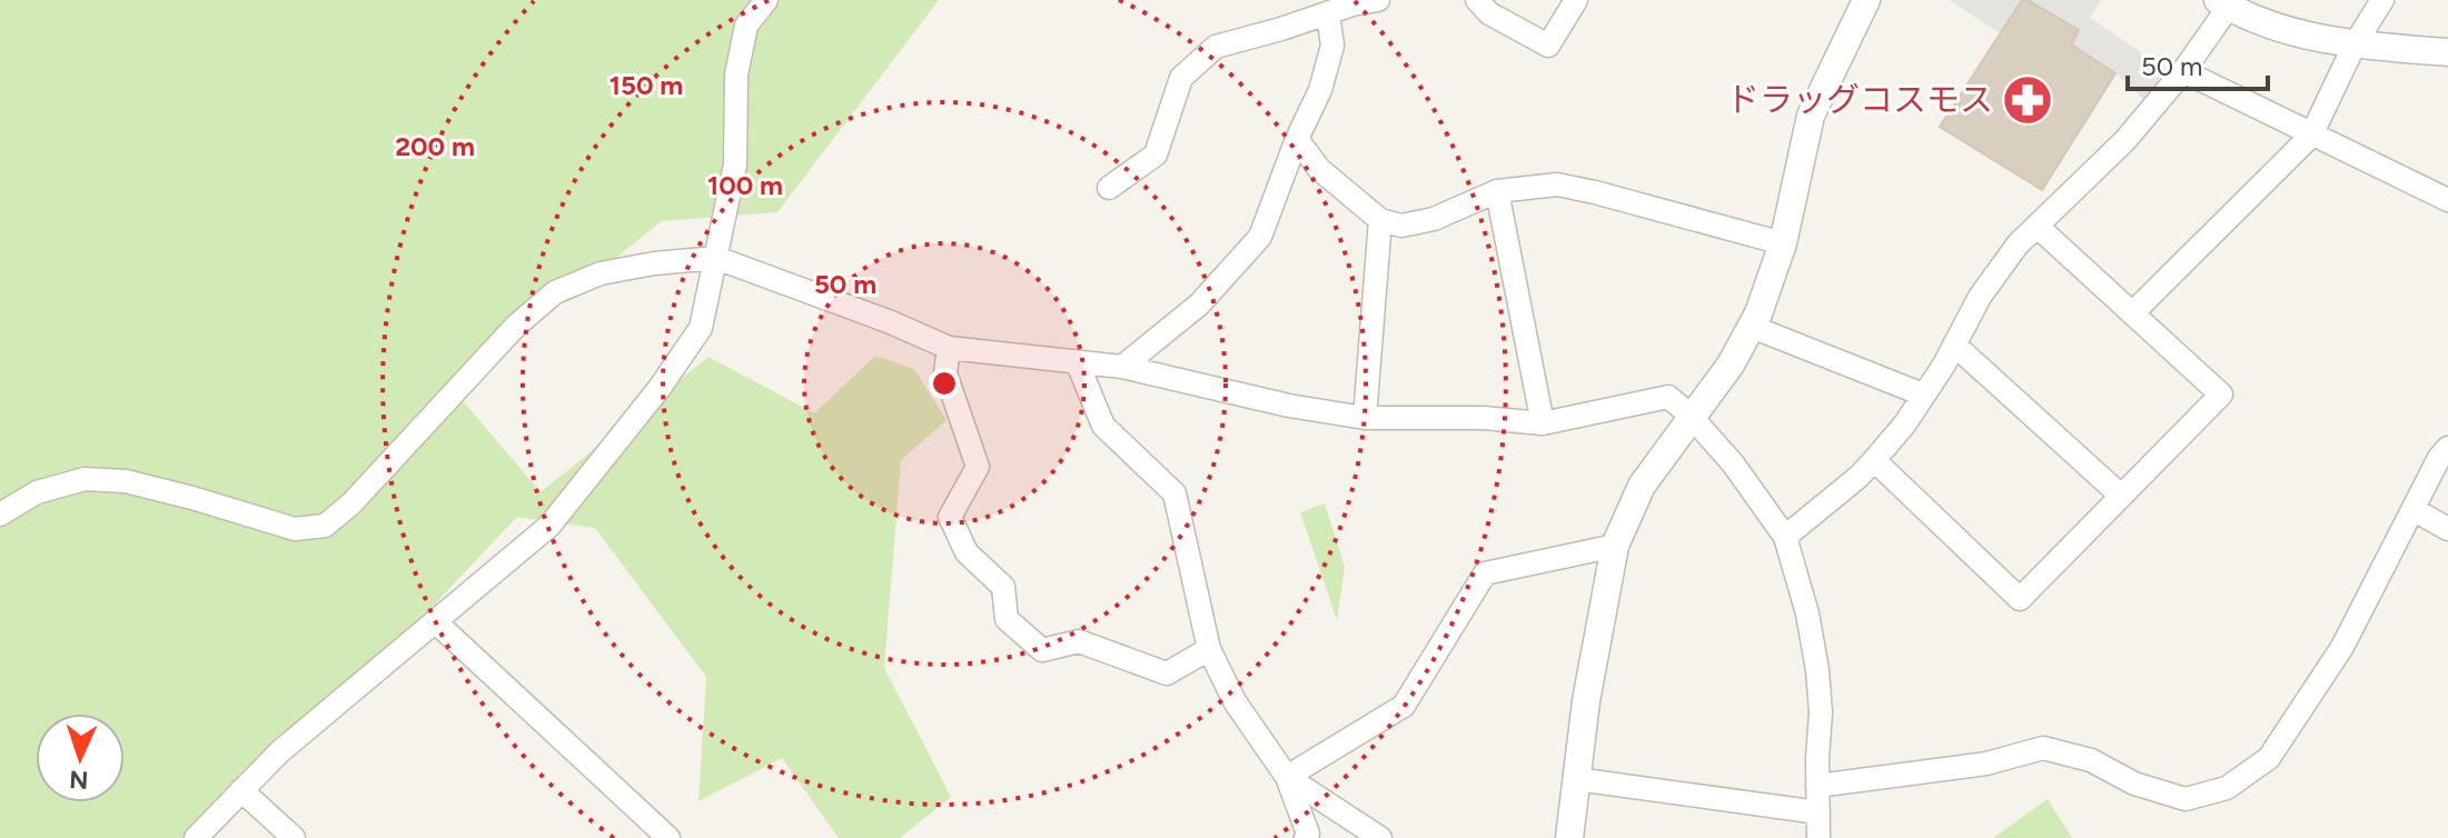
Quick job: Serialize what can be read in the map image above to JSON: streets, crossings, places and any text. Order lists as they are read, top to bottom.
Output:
{
  "places": {
    "pharmacy": ["ドラッグコスモス"]
  },
  "scale_bar": "50 m",
  "north": "bottom",
  "rings": [
    "150 m",
    "200 m",
    "100 m",
    "50 m"
  ]
}
